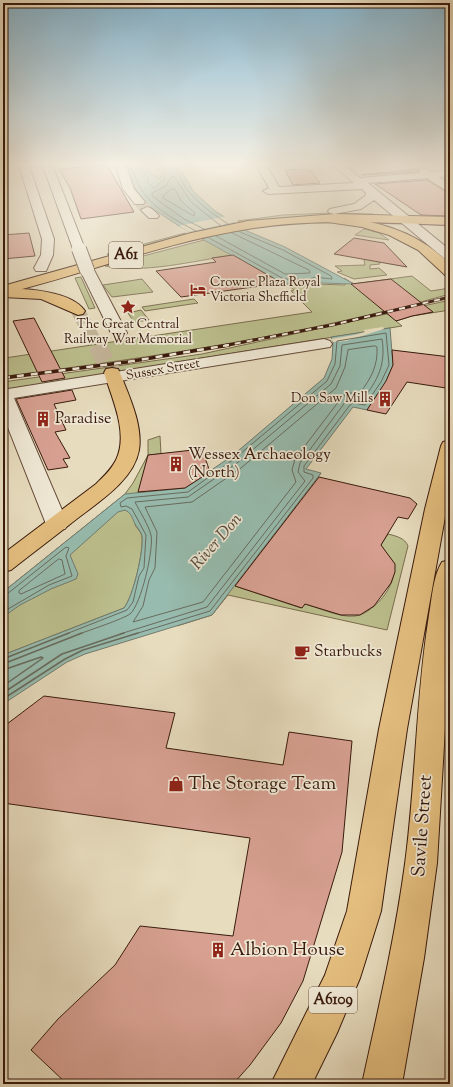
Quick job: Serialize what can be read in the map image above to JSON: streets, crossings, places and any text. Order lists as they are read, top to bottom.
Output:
{
  "streets": {
    "main road": ["A61", "Savile Street", "A6109"],
    "street": ["Sussex Street"]
  },
  "water": ["River Don"],
  "places": {
    "hotel": ["Crowne Plaza Royal Victoria Sheffield"],
    "place": ["The Great Central Railway War Memorial"],
    "building": [
      "Don Saw Mills",
      "Paradise",
      "Wessex Archaeology (North)",
      "Albion House"
    ],
    "cafe": ["Starbucks"],
    "shop": ["The Storage Team"]
  }
}
